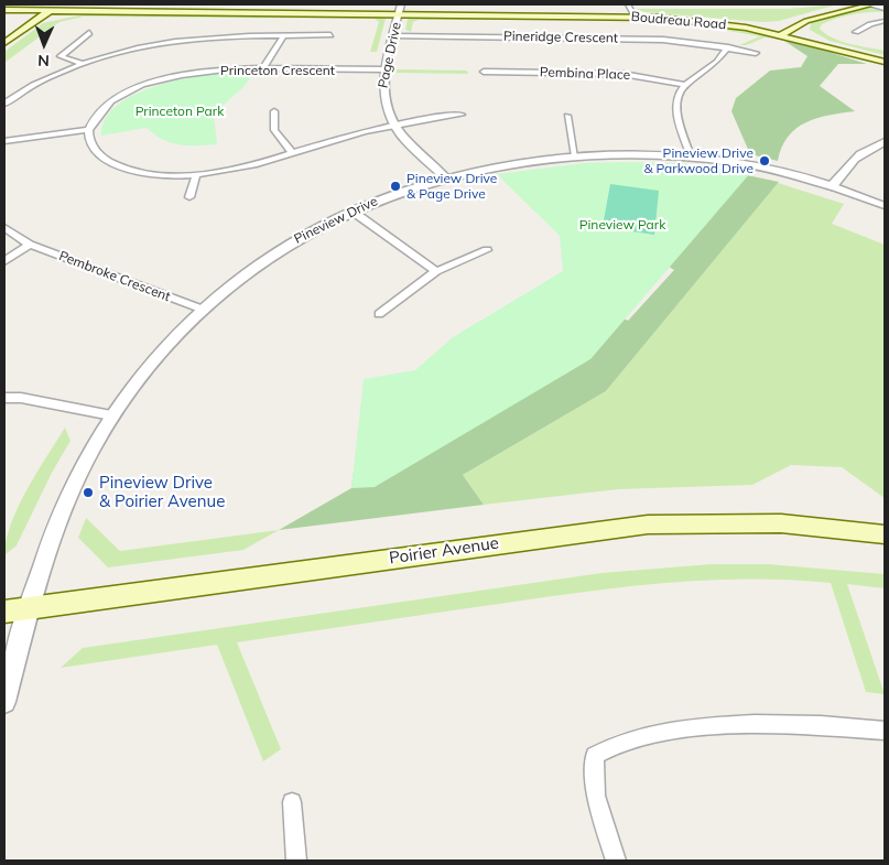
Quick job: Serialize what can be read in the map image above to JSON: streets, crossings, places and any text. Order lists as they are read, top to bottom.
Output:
{
  "streets": {
    "main road": ["Boudreau Road", "Poirier Avenue"],
    "street": [
      "Pineridge Crescent",
      "Page Drive",
      "Princeton Crescent",
      "Pembina Place",
      "Pineview Drive",
      "Pembroke Crescent"
    ]
  },
  "crossings": [
    ["Boudreau Road", "Page Drive"],
    ["Pineridge Crescent", "Page Drive"],
    ["Page Drive", "Princeton Crescent"],
    ["Page Drive", "Pineview Drive"],
    ["Pineview Drive", "Pembroke Crescent"],
    ["Pineview Drive", "Poirier Avenue"]
  ],
  "parks": ["Princeton Park", "Pineview Park"],
  "places": ["Pineview Drive & Parkwood Drive", "Pineview Drive & Page Drive", "Pineview Drive & Poirier Avenue"],
  "north": "bottom"
}
